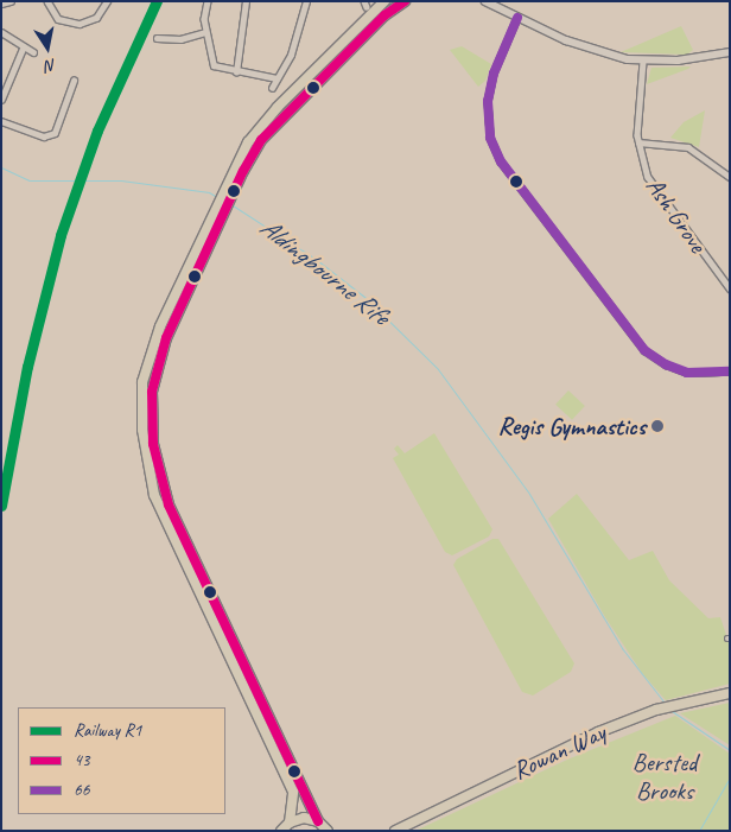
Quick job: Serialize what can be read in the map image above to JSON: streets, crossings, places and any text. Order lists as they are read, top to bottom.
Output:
{
  "streets": {
    "main road": ["Rowan Way"],
    "street": ["Ash Grove"]
  },
  "water": ["Aldingbourne Rife"],
  "parks": ["Bersted Brooks"],
  "places": ["Regis Gymnastics"],
  "lines": ["rail line R1", "transit line 43", "transit line 66"],
  "legend": ["Railway R1", "43", "66"],
  "north": "bottom"
}
